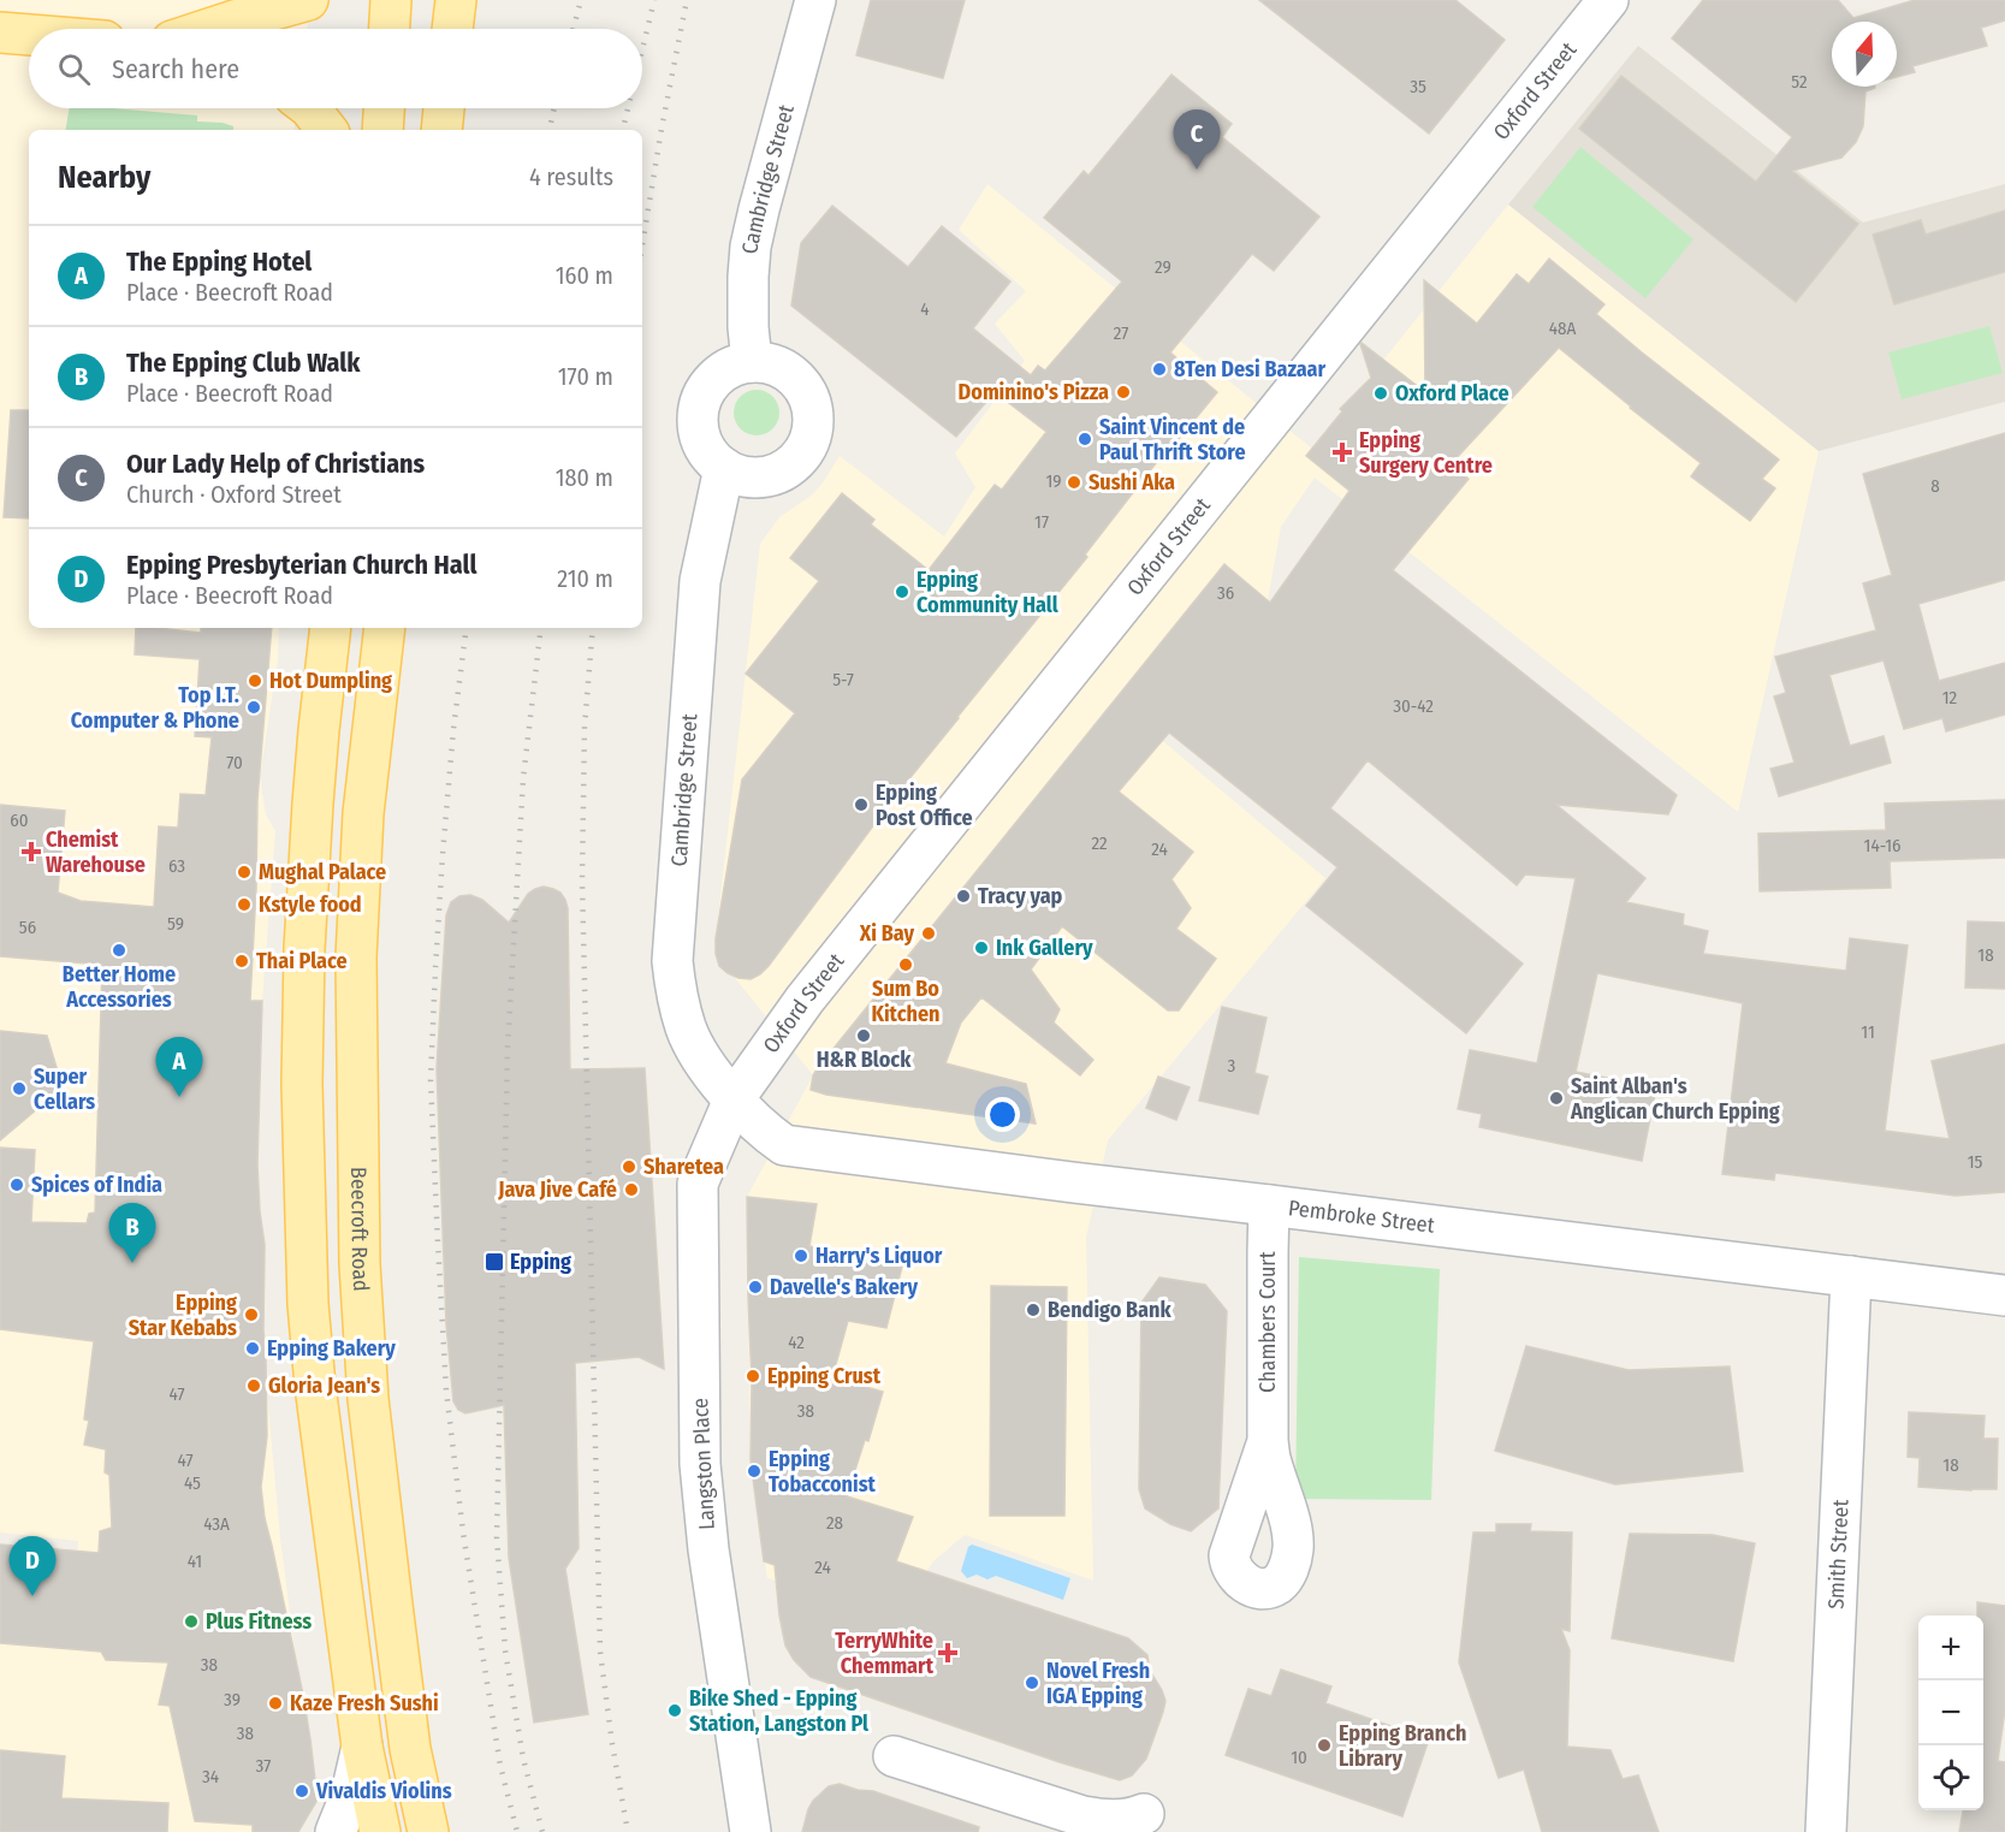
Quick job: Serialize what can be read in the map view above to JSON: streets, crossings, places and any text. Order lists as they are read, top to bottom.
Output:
{
  "streets": {
    "main road": ["Beecroft Road"],
    "street": [
      "Oxford Street",
      "Cambridge Street",
      "Pembroke Street",
      "Chambers Court",
      "Langston Place",
      "Smith Street"
    ]
  },
  "crossings": [
    ["Oxford Street", "Cambridge Street"],
    ["Oxford Street", "Pembroke Street"],
    ["Oxford Street", "Langston Place"],
    ["Cambridge Street", "Pembroke Street"],
    ["Cambridge Street", "Langston Place"],
    ["Pembroke Street", "Chambers Court"],
    ["Pembroke Street", "Langston Place"],
    ["Pembroke Street", "Smith Street"]
  ],
  "places": {
    "other": [
      "8Ten Desi Bazaar",
      "Dominino's Pizza",
      "Oxford Place",
      "Saint Vincent de Paul Thrift Store",
      "Sushi Aka",
      "Epping Community Hall",
      "Hot Dumpling",
      "Top I.T. Computer & Phone",
      "Epping Post Office",
      "Mughal Palace",
      "Tracy yap",
      "Kstyle food",
      "Xi Bay",
      "Ink Gallery",
      "Better Home Accessories",
      "Thai Place",
      "Sum Bo Kitchen",
      "H&R Block",
      "Super Cellars",
      "Saint Alban's Anglican Church Epping",
      "Sharetea",
      "Spices of India",
      "Java Jive Café",
      "Harry's Liquor",
      "Davelle's Bakery",
      "Bendigo Bank",
      "Epping Star Kebabs",
      "Epping Bakery",
      "Epping Crust",
      "Gloria Jean's",
      "Epping Tobacconist",
      "Plus Fitness",
      "Novel Fresh IGA Epping",
      "Kaze Fresh Sushi",
      "Bike Shed - Epping Station, Langston Pl",
      "Epping Branch Library",
      "Vivaldis Violins"
    ],
    "health": ["Epping Surgery Centre", "Chemist Warehouse", "TerryWhite Chemmart"],
    "transit": ["Epping"]
  },
  "house_numbers": [
    "52",
    "35",
    "29",
    "4",
    "48A",
    "27",
    "19",
    "8",
    "17",
    "36",
    "5-7",
    "12",
    "30-42",
    "70",
    "60",
    "22",
    "14-16",
    "24",
    "63",
    "59",
    "56",
    "18",
    "11",
    "3",
    "15",
    "42",
    "47",
    "38",
    "47",
    "18",
    "45",
    "28",
    "43A",
    "41",
    "24",
    "38",
    "39",
    "38",
    "10",
    "37",
    "34"
  ],
  "north": "top",
  "page": {
    "search": "Search here",
    "pins": [
      "C",
      "A",
      "B",
      "D"
    ],
    "heading": ["Nearby", "4 results"],
    "list": [
      {
        "mark": "A",
        "name": "The Epping Hotel",
        "note": "Place · Beecroft Road",
        "value": "160 m"
      },
      {
        "mark": "B",
        "name": "The Epping Club Walk",
        "note": "Place · Beecroft Road",
        "value": "170 m"
      },
      {
        "mark": "C",
        "name": "Our Lady Help of Christians",
        "note": "Church · Oxford Street",
        "value": "180 m"
      },
      {
        "mark": "D",
        "name": "Epping Presbyterian Church Hall",
        "note": "Place · Beecroft Road",
        "value": "210 m"
      }
    ],
    "map_buttons": ["+", "−"]
  }
}
